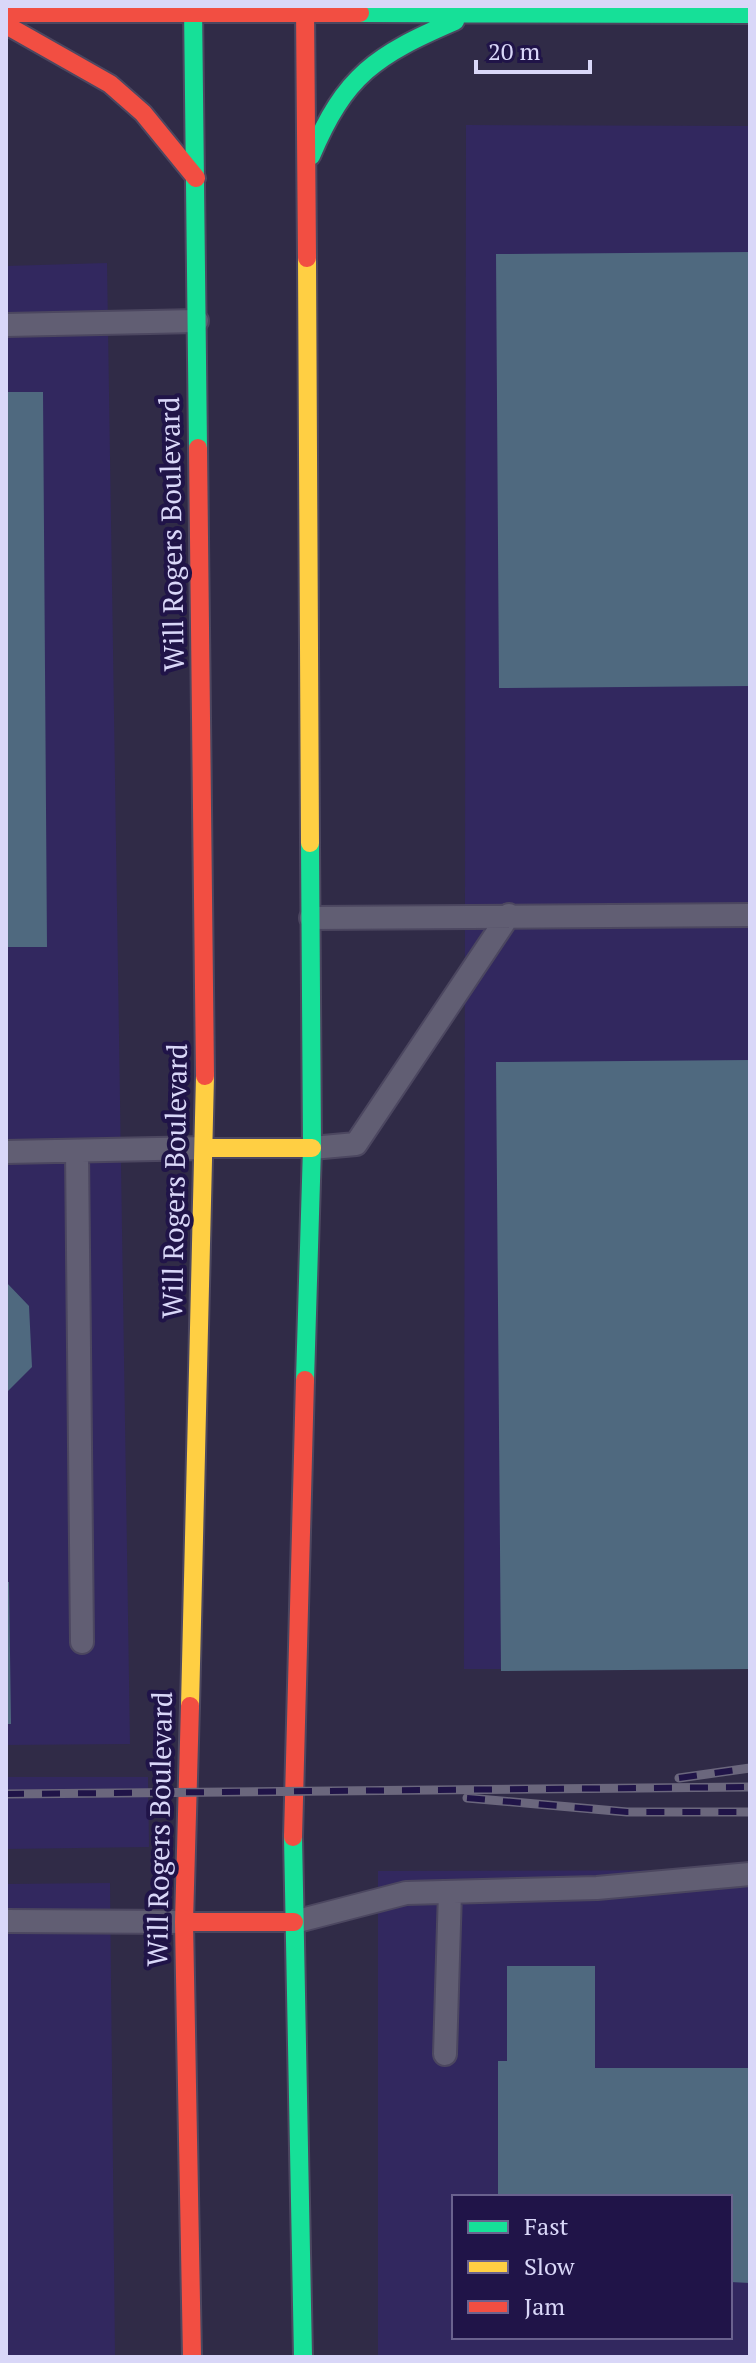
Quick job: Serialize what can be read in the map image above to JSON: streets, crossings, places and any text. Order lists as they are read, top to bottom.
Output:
{
  "streets": {
    "main road": ["Will Rogers Boulevard"]
  },
  "legend": ["Fast", "Slow", "Jam"],
  "scale_bar": "20 m"
}
